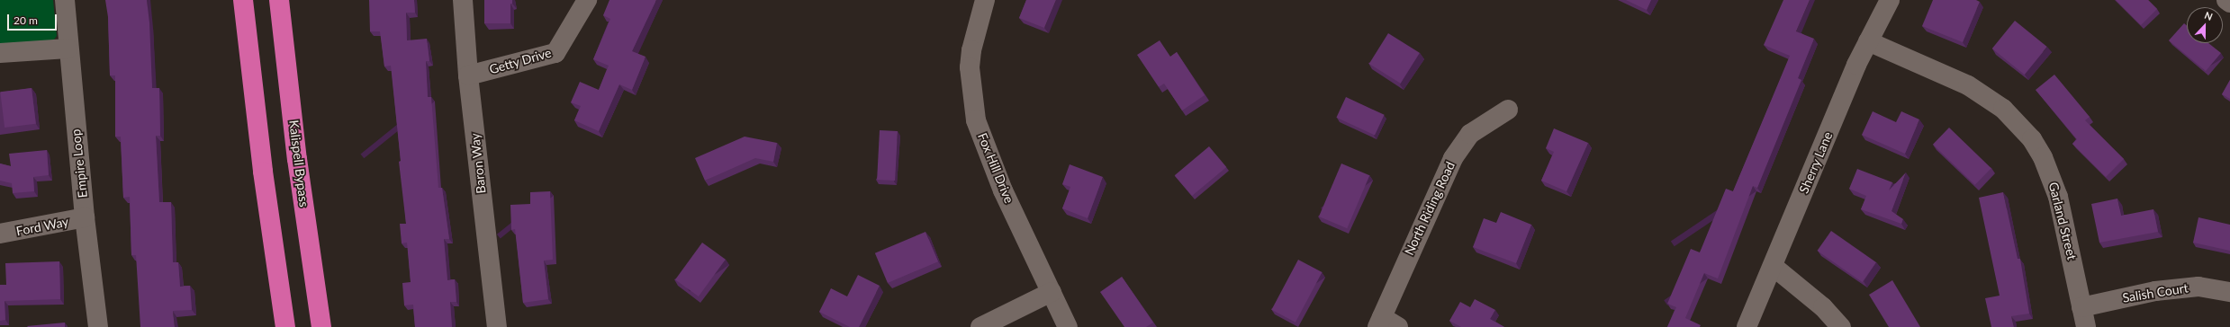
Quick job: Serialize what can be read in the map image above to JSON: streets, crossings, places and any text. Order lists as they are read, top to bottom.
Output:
{
  "streets": {
    "highway": ["Kalispell Bypass"],
    "street": [
      "Getty Drive",
      "Sherry Lane",
      "Empire Loop",
      "Baron Way",
      "Fox Hill Drive",
      "North Riding Road",
      "Garland Street",
      "Ford Way",
      "Salish Court"
    ]
  },
  "crossings": [
    ["Getty Drive", "Baron Way"],
    ["Sherry Lane", "Garland Street"],
    ["Empire Loop", "Ford Way"],
    ["Garland Street", "Salish Court"]
  ],
  "scale_bar": "20 m",
  "north": "top"
}
